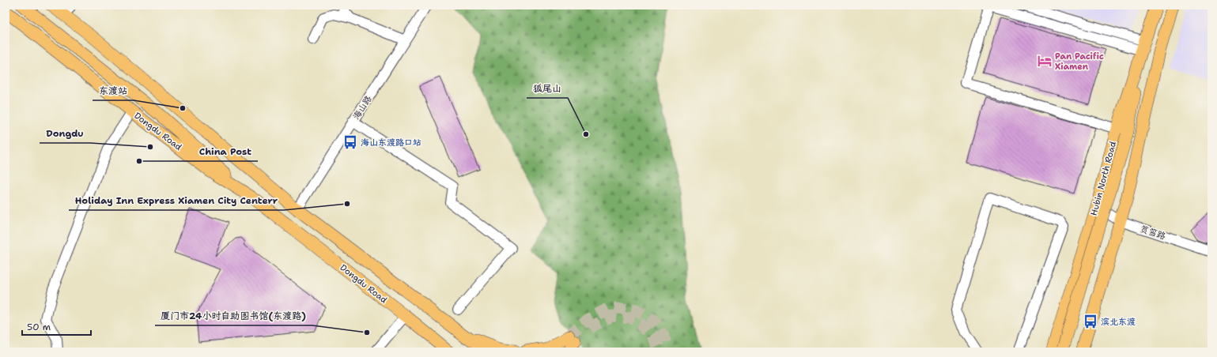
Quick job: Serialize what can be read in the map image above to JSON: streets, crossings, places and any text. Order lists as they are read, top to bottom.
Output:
{
  "streets": {
    "main road": ["Dongdu Road", "Hubin North Road"],
    "street": ["海山路", "筼筜路"]
  },
  "crossings": [
    ["Hubin North Road", "筼筜路"]
  ],
  "places": {
    "hotel": ["Pan Pacific Xiamen"],
    "other": [
      "东渡站",
      "狐尾山",
      "Dongdu",
      "China Post",
      "Holiday Inn Express Xiamen City Centerr",
      "厦门市24小时自助图书馆(东渡路)"
    ],
    "bus stop": ["海山东渡路口站", "滨北东渡"]
  },
  "scale_bar": "50 m"
}
